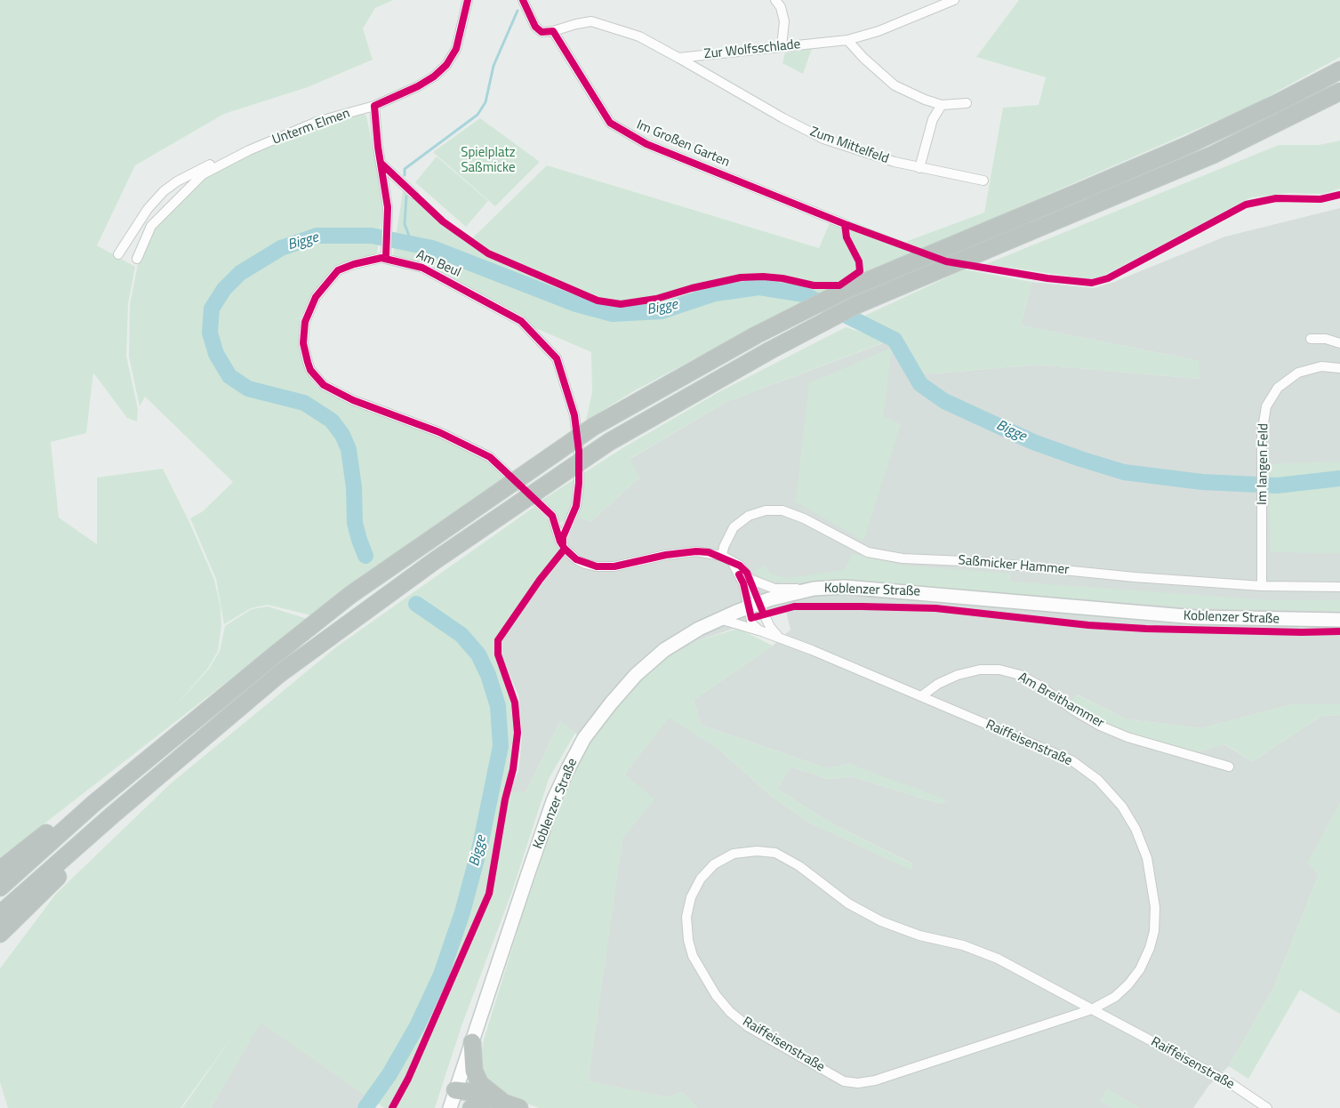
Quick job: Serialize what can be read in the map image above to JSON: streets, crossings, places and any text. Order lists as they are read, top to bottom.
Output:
{
  "streets": {
    "main road": ["Koblenzer Straße"],
    "street": [
      "Zur Wolfsschlade",
      "Unterm Elmen",
      "Im Großen Garten",
      "Zum Mittelfeld",
      "Am Beul",
      "Im langen Feld",
      "Saßmicker Hammer",
      "Am Breithammer",
      "Raiffeisenstraße"
    ]
  },
  "crossings": [
    ["Zur Wolfsschlade", "Zum Mittelfeld"],
    ["Im langen Feld", "Saßmicker Hammer"],
    ["Koblenzer Straße", "Raiffeisenstraße"],
    ["Am Breithammer", "Raiffeisenstraße"]
  ],
  "water": ["Bigge"],
  "parks": ["Spielplatz Saßmicke"]
}
